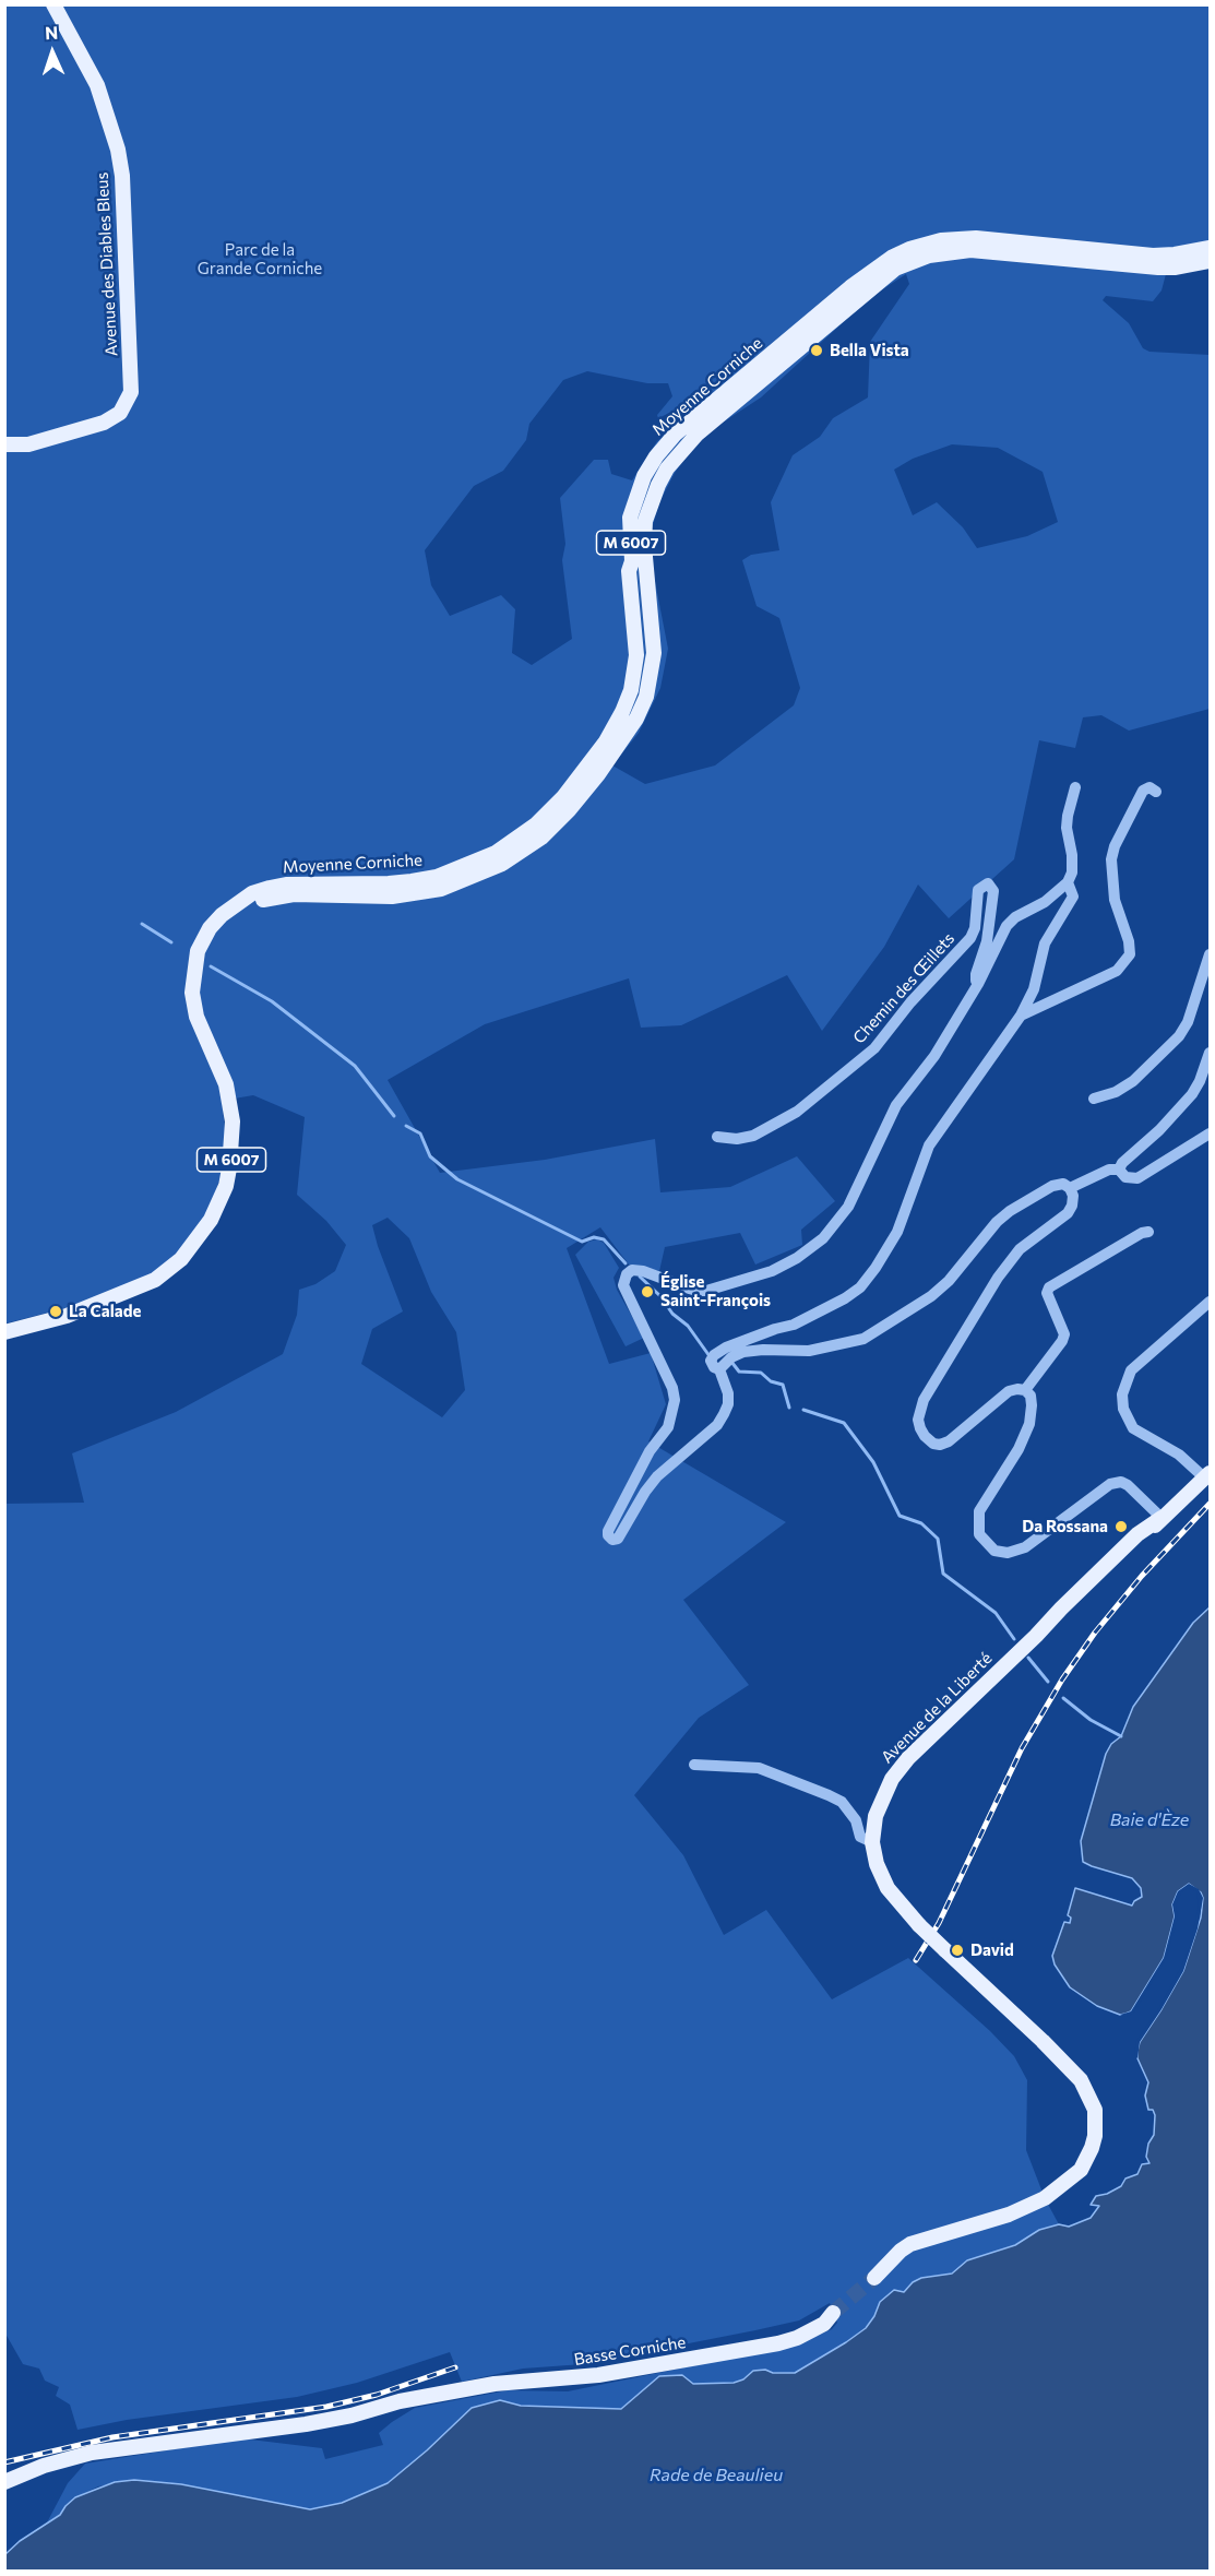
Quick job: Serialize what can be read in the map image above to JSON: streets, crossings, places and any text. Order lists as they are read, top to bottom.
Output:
{
  "streets": {
    "main road": [
      "Avenue des Diables Bleus",
      "Moyenne Corniche",
      "M 6007",
      "Avenue de la Liberté",
      "Basse Corniche"
    ],
    "street": ["Chemin des Œillets"]
  },
  "water": ["Baie d'Èze", "Rade de Beaulieu"],
  "parks": ["Parc de la Grande Corniche"],
  "places": [
    "Bella Vista",
    "Église Saint-François",
    "La Calade",
    "Da Rossana",
    "David"
  ],
  "north": "top"
}
